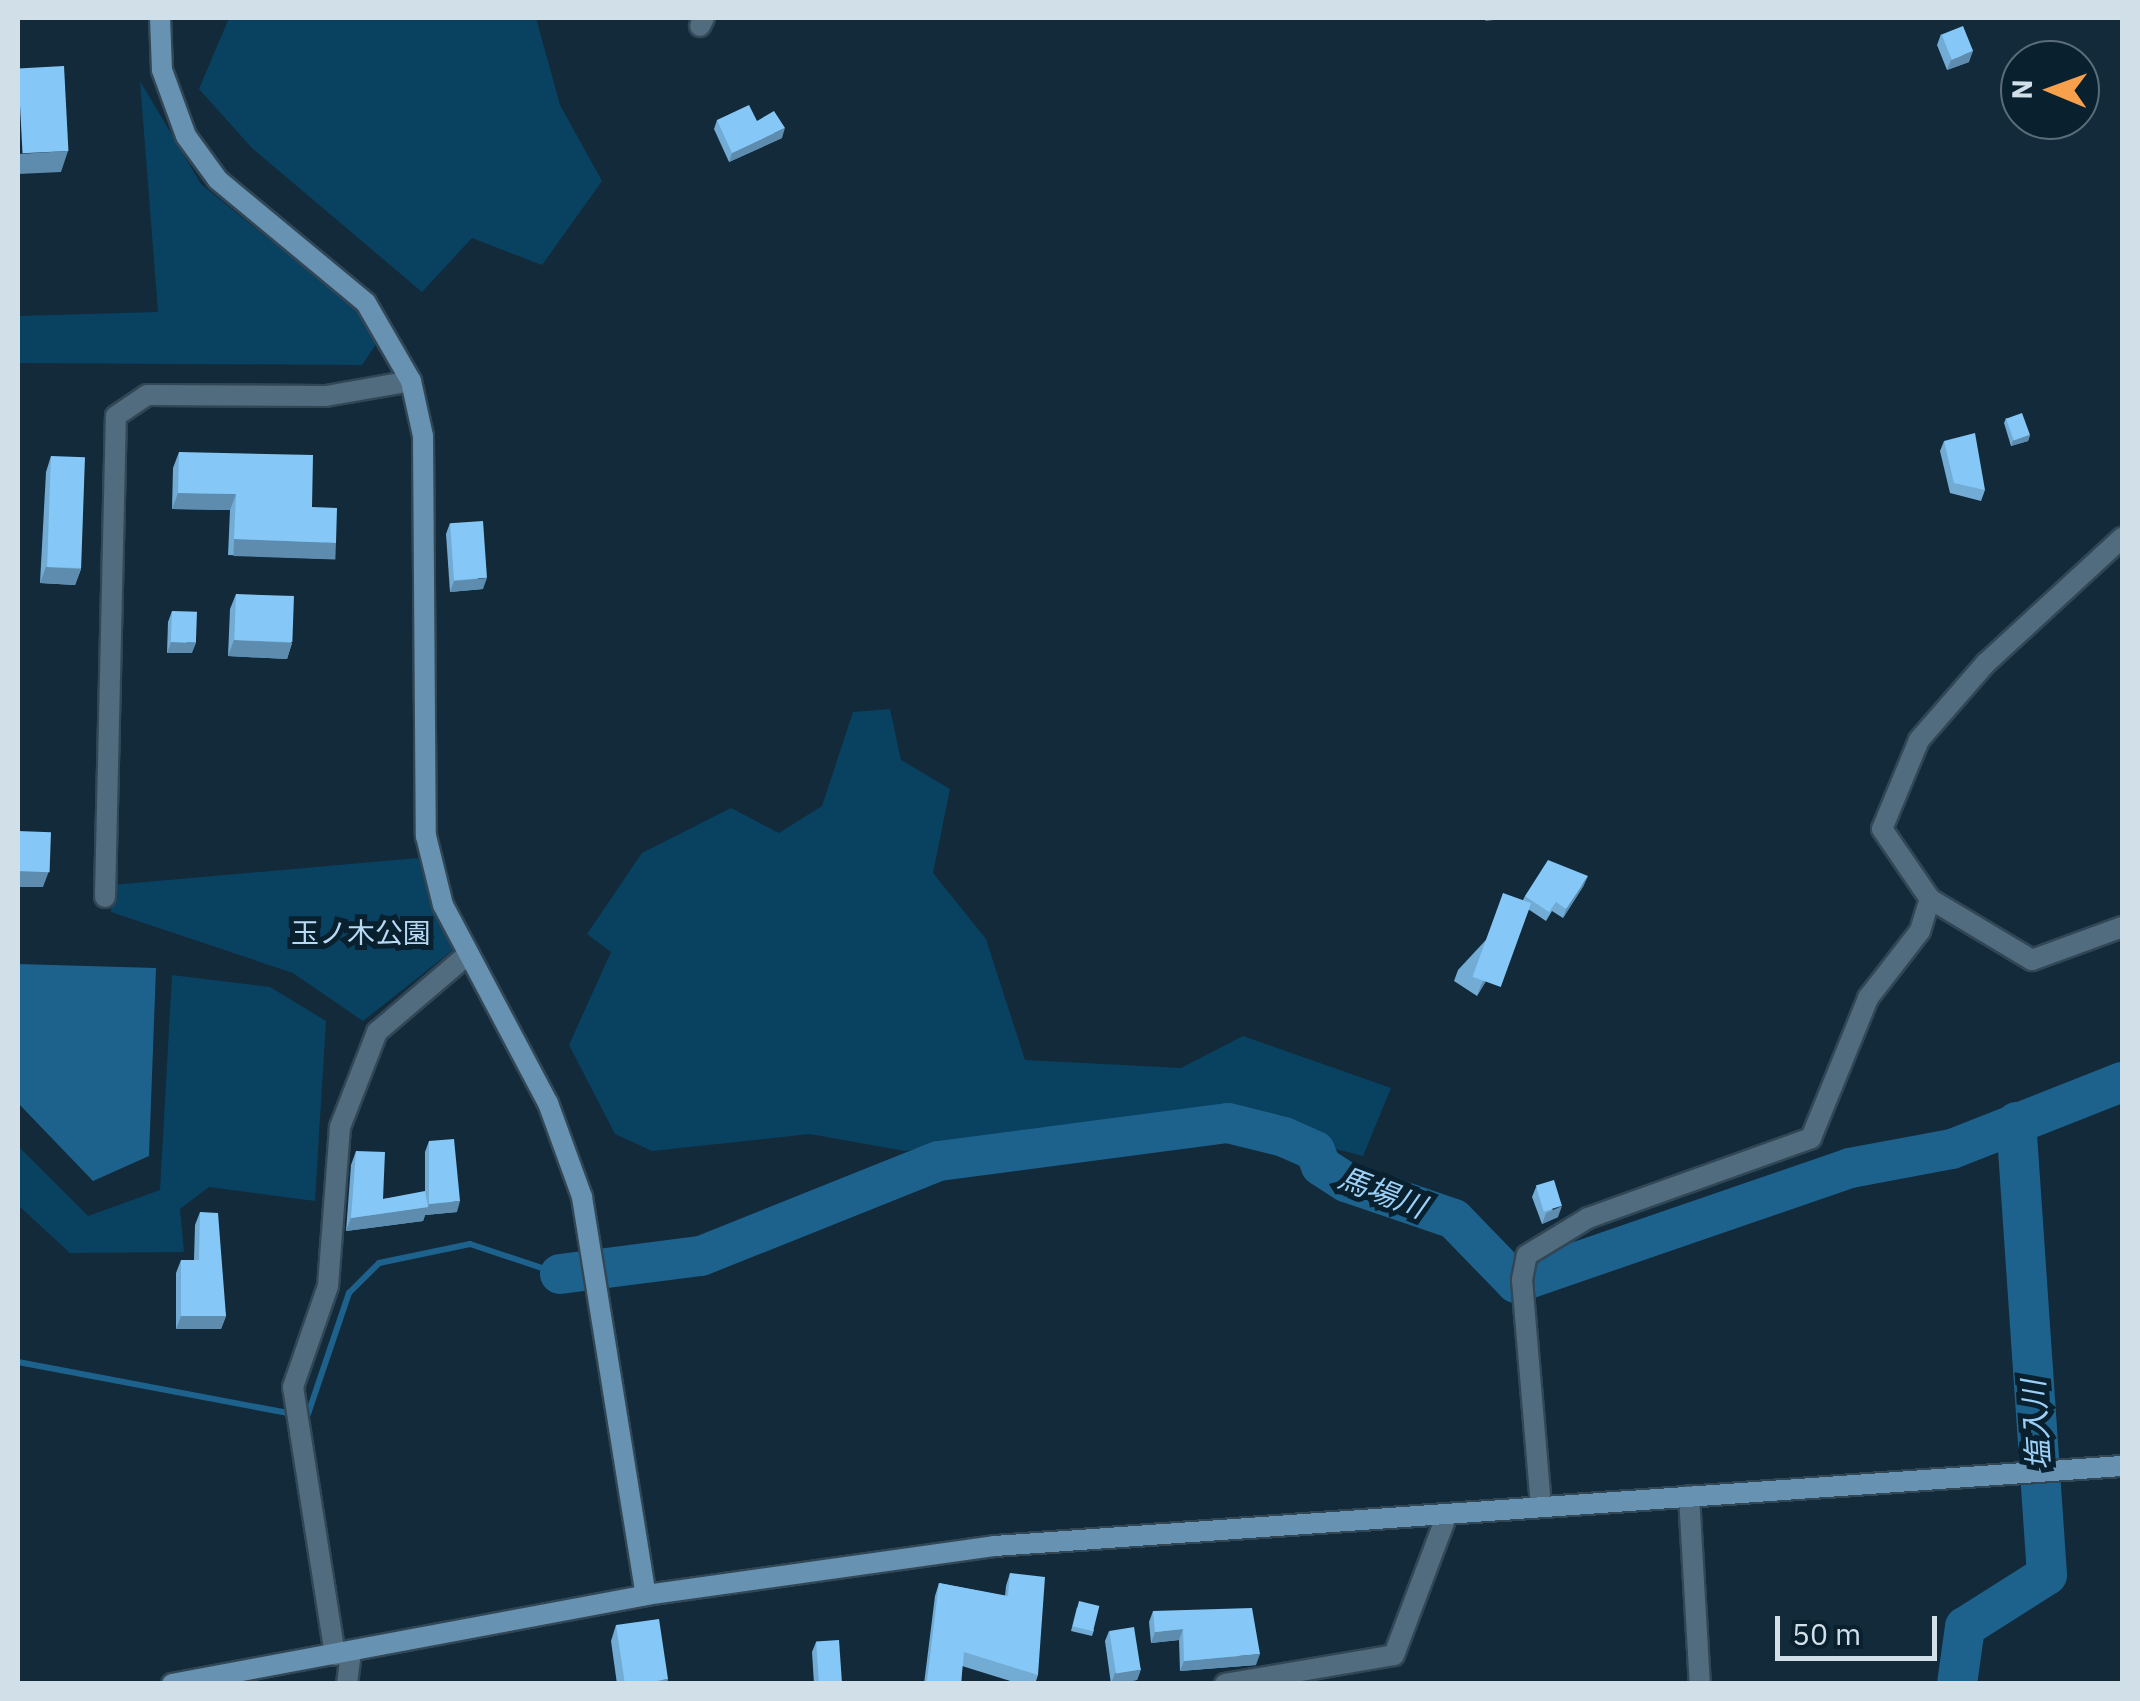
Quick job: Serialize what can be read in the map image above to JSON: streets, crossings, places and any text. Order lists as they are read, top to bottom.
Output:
{
  "water": ["馬場川", "塩入川"],
  "parks": ["玉ノ木公園"],
  "scale_bar": "50 m",
  "north": "left"
}
